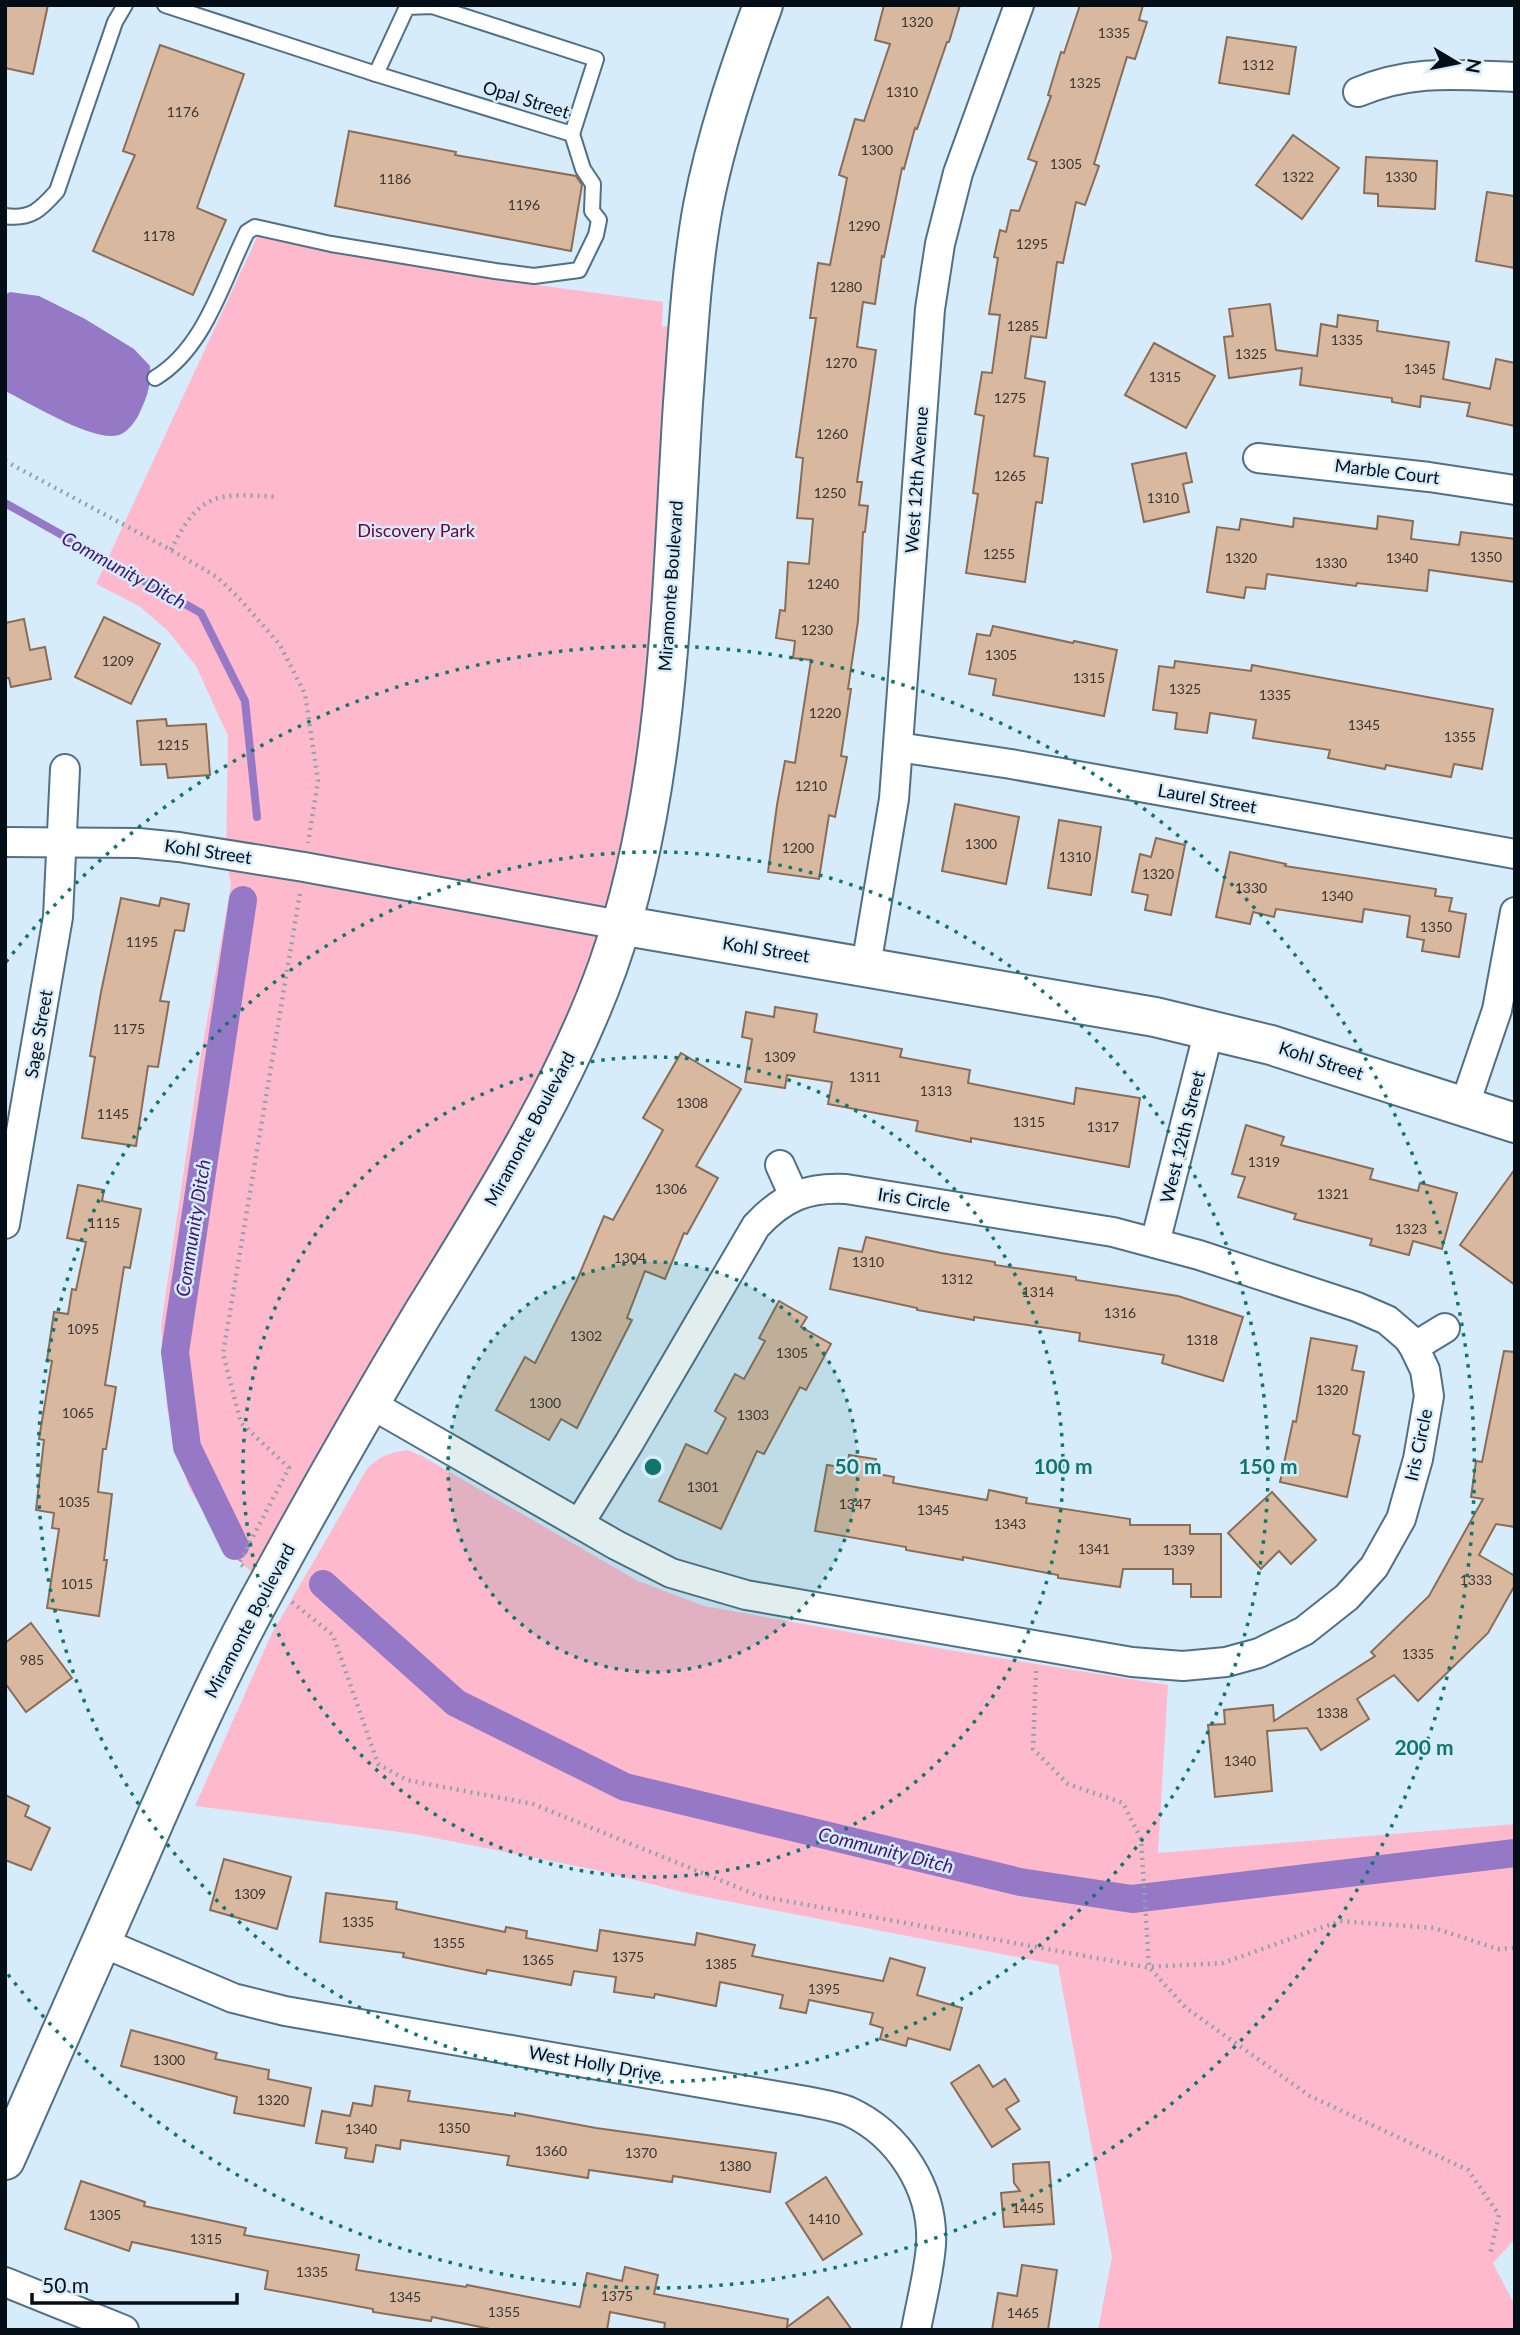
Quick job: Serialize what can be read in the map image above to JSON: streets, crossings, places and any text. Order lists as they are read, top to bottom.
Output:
{
  "streets": {
    "street": [
      "Marble Court",
      "West 12th Avenue",
      "Miramonte Boulevard",
      "Laurel Street",
      "Kohl Street",
      "Sage Street",
      "West 12th Street",
      "Iris Circle",
      "West Holly Drive"
    ],
    "lane": ["Opal Street"]
  },
  "crossings": [
    ["West 12th Avenue", "Laurel Street"],
    ["West 12th Avenue", "Kohl Street"],
    ["Miramonte Boulevard", "Kohl Street"],
    ["Miramonte Boulevard", "Iris Circle"],
    ["Miramonte Boulevard", "West Holly Drive"],
    ["Kohl Street", "Sage Street"],
    ["Kohl Street", "West 12th Street"],
    ["West 12th Street", "Iris Circle"]
  ],
  "water": ["Community Ditch"],
  "parks": ["Discovery Park"],
  "house_numbers": [
    "1320",
    "1335",
    "1312",
    "1325",
    "1310",
    "1176",
    "1300",
    "1305",
    "1322",
    "1330",
    "1186",
    "1196",
    "1290",
    "1178",
    "1295",
    "1280",
    "1285",
    "1335",
    "1325",
    "1270",
    "1345",
    "1315",
    "1275",
    "1260",
    "1265",
    "1250",
    "1310",
    "1255",
    "1350",
    "1320",
    "1340",
    "1330",
    "1240",
    "1230",
    "1305",
    "1209",
    "1315",
    "1325",
    "1335",
    "1220",
    "1345",
    "1355",
    "1215",
    "1210",
    "1300",
    "1200",
    "1310",
    "1320",
    "1330",
    "1340",
    "1350",
    "1195",
    "1175",
    "1309",
    "1311",
    "1313",
    "1308",
    "1145",
    "1315",
    "1317",
    "1319",
    "1306",
    "1321",
    "1115",
    "1323",
    "1304",
    "1310",
    "1312",
    "1314",
    "1316",
    "1095",
    "1302",
    "1318",
    "1305",
    "1320",
    "1300",
    "1065",
    "1303",
    "1301",
    "1035",
    "1347",
    "1345",
    "1343",
    "1341",
    "1339",
    "1333",
    "1015",
    "1335",
    "985",
    "1338",
    "1340",
    "1309",
    "1335",
    "1355",
    "1375",
    "1365",
    "1385",
    "1395",
    "1300",
    "1320",
    "1350",
    "1340",
    "1360",
    "1370",
    "1380",
    "1445",
    "1305",
    "1410",
    "1315",
    "1335",
    "1375",
    "1345",
    "1355",
    "1465"
  ],
  "scale_bar": "50 m",
  "north": "right",
  "rings": [
    "50 m",
    "100 m",
    "150 m",
    "200 m"
  ]
}
